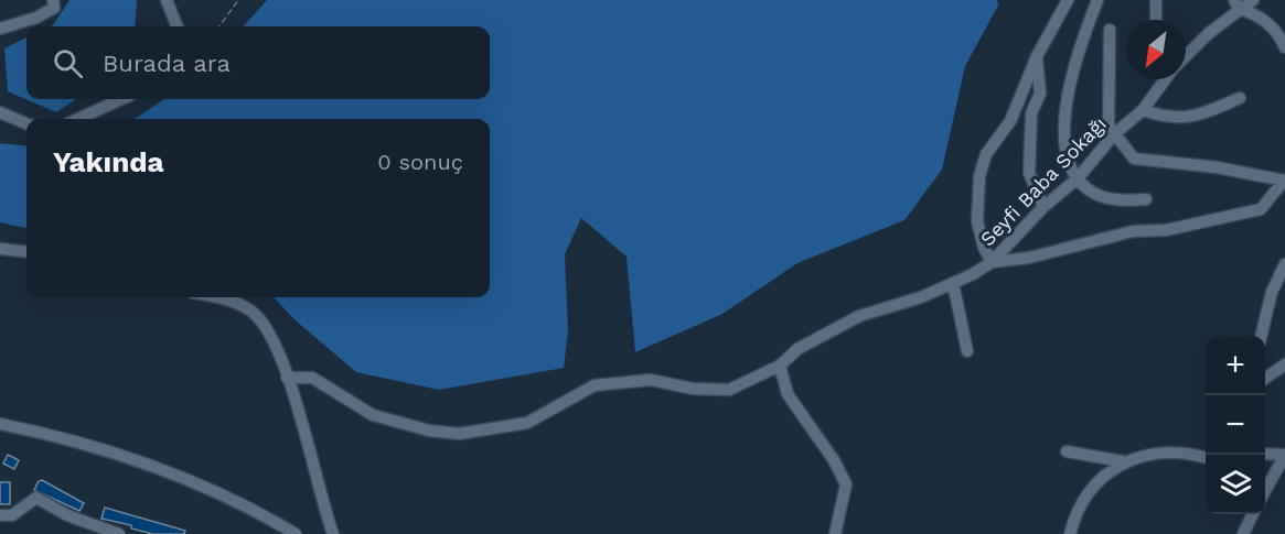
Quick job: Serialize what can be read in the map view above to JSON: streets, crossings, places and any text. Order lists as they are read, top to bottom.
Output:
{
  "streets": {
    "street": ["Seyfi Baba Sokağı"]
  },
  "north": "bottom left",
  "page": {
    "search": "Burada ara",
    "heading": ["Yakında", "0 sonuç"],
    "map_buttons": ["+", "−"]
  }
}
